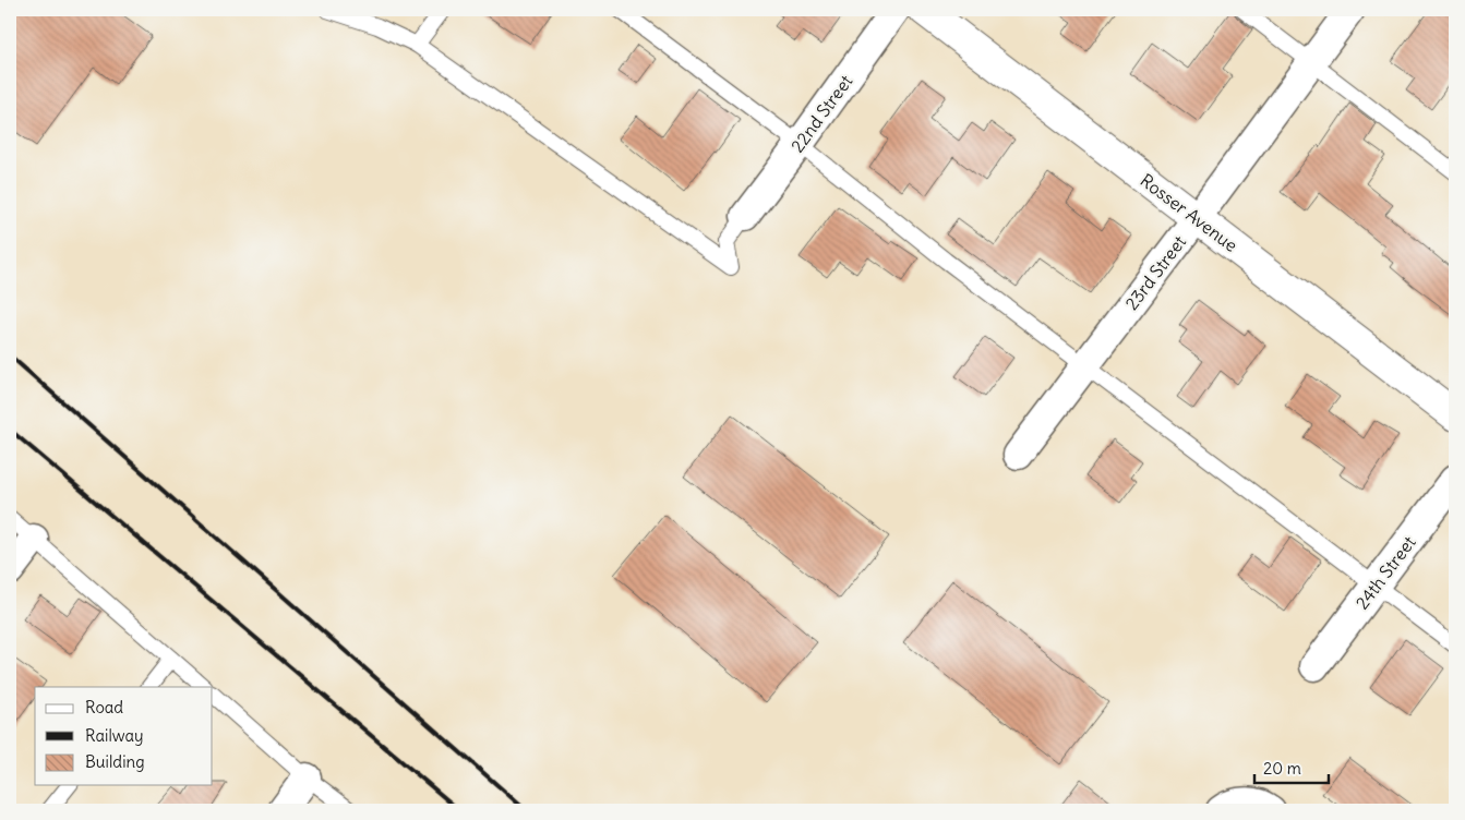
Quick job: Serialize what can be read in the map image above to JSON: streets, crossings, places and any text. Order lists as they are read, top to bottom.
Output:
{
  "streets": {
    "street": [
      "22nd Street",
      "Rosser Avenue",
      "23rd Street",
      "24th Street"
    ]
  },
  "crossings": [
    ["Rosser Avenue", "23rd Street"]
  ],
  "legend": ["Road", "Railway", "Building"],
  "scale_bar": "20 m"
}
